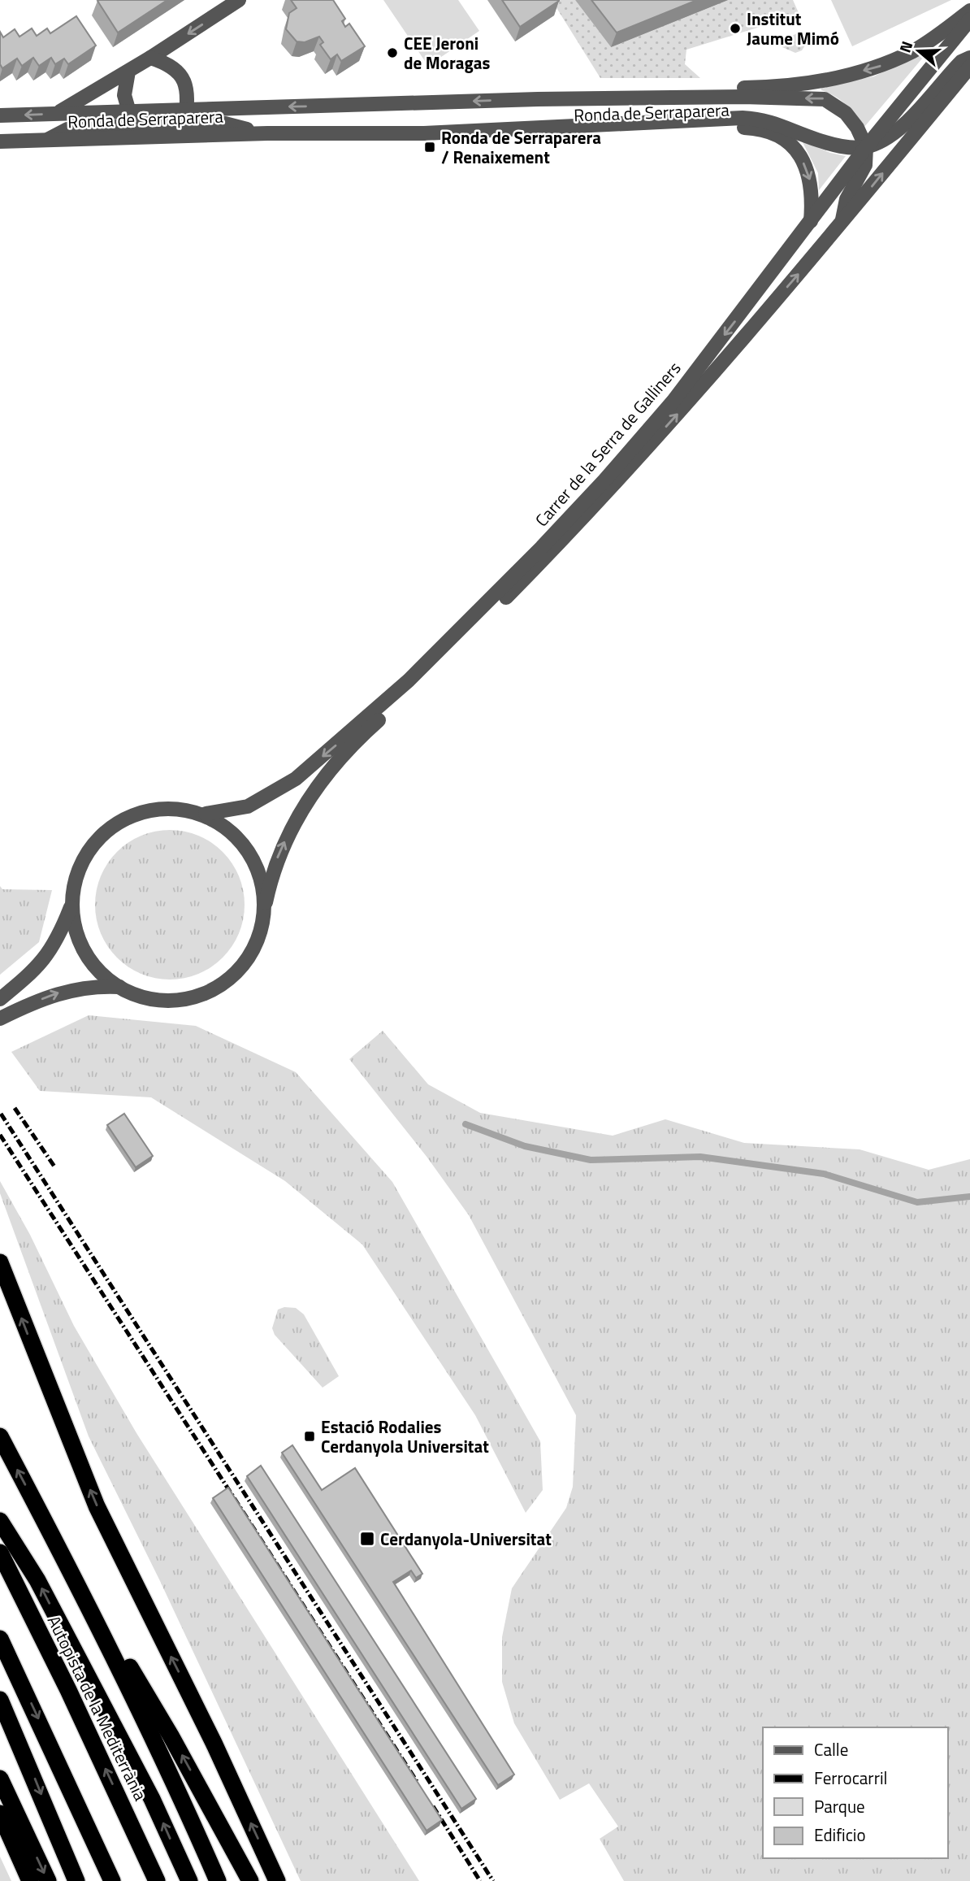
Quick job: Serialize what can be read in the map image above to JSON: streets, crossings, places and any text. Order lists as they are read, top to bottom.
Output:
{
  "streets": {
    "highway": ["Autopista de la Mediterrània"],
    "street": ["Ronda de Serraparera", "Carrer de la Serra de Galliners"]
  },
  "crossings": [
    ["Ronda de Serraparera", "Carrer de la Serra de Galliners"]
  ],
  "places": {
    "other": ["Institut Jaume Mimó", "CEE Jeroni de Moragas"],
    "transit": ["Ronda de Serraparera / Renaixement", "Estació Rodalies Cerdanyola Universitat", "Cerdanyola-Universitat"]
  },
  "legend": [
    "Calle",
    "Ferrocarril",
    "Parque",
    "Edificio"
  ],
  "north": "left"
}
